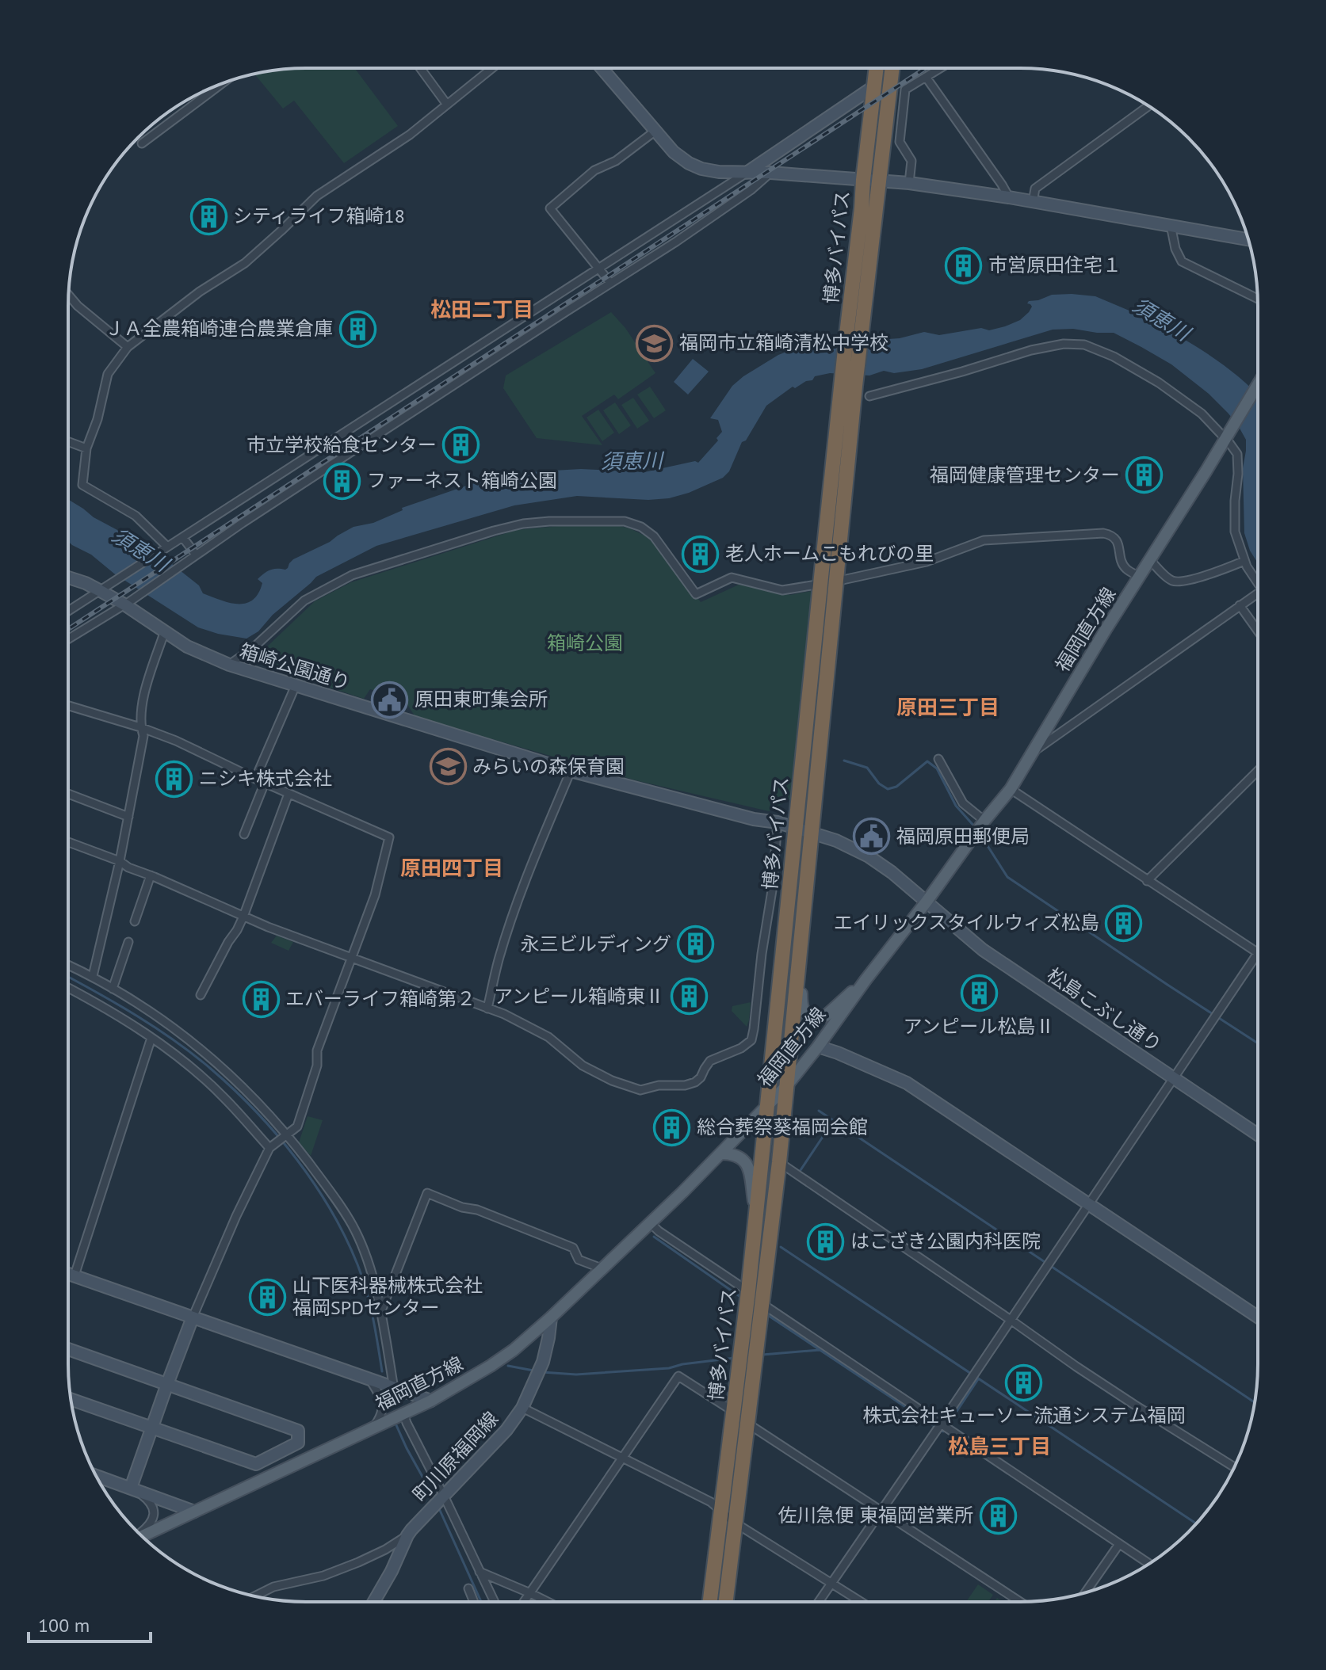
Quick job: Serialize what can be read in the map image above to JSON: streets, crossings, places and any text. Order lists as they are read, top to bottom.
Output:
{
  "streets": {
    "highway": ["博多バイパス"],
    "main road": ["福岡直方線"],
    "street": ["箱崎公園通り", "松島こぶし通り", "町川原福岡線"]
  },
  "crossings": [
    ["博多バイパス", "福岡直方線"],
    ["博多バイパス", "箱崎公園通り"],
    ["博多バイパス", "松島こぶし通り"],
    ["福岡直方線", "松島こぶし通り"],
    ["福岡直方線", "町川原福岡線"],
    ["箱崎公園通り", "松島こぶし通り"]
  ],
  "districts": [
    "松田二丁目",
    "原田三丁目",
    "原田四丁目",
    "松島三丁目"
  ],
  "water": ["須恵川"],
  "parks": ["箱崎公園"],
  "places": {
    "building": [
      "シティライフ箱崎18",
      "市営原田住宅１",
      "ＪＡ全農箱崎連合農業倉庫",
      "市立学校給食センター",
      "福岡健康管理センター",
      "ファーネスト箱崎公園",
      "老人ホームこもれびの里",
      "ニシキ株式会社",
      "エイリックスタイルウィズ松島",
      "永三ビルディング",
      "アンピール松島Ⅱ",
      "アンピール箱崎東Ⅱ",
      "エバーライフ箱崎第２",
      "総合葬祭葵福岡会館",
      "はこざき公園内科医院",
      "山下医科器械株式会社 福岡SPDセンター",
      "株式会社キューソー流通システム福岡",
      "佐川急便 東福岡営業所"
    ],
    "school or university": ["福岡市立箱崎清松中学校", "みらいの森保育園"],
    "public building": ["原田東町集会所", "福岡原田郵便局"]
  },
  "scale_bar": "100 m"
}
